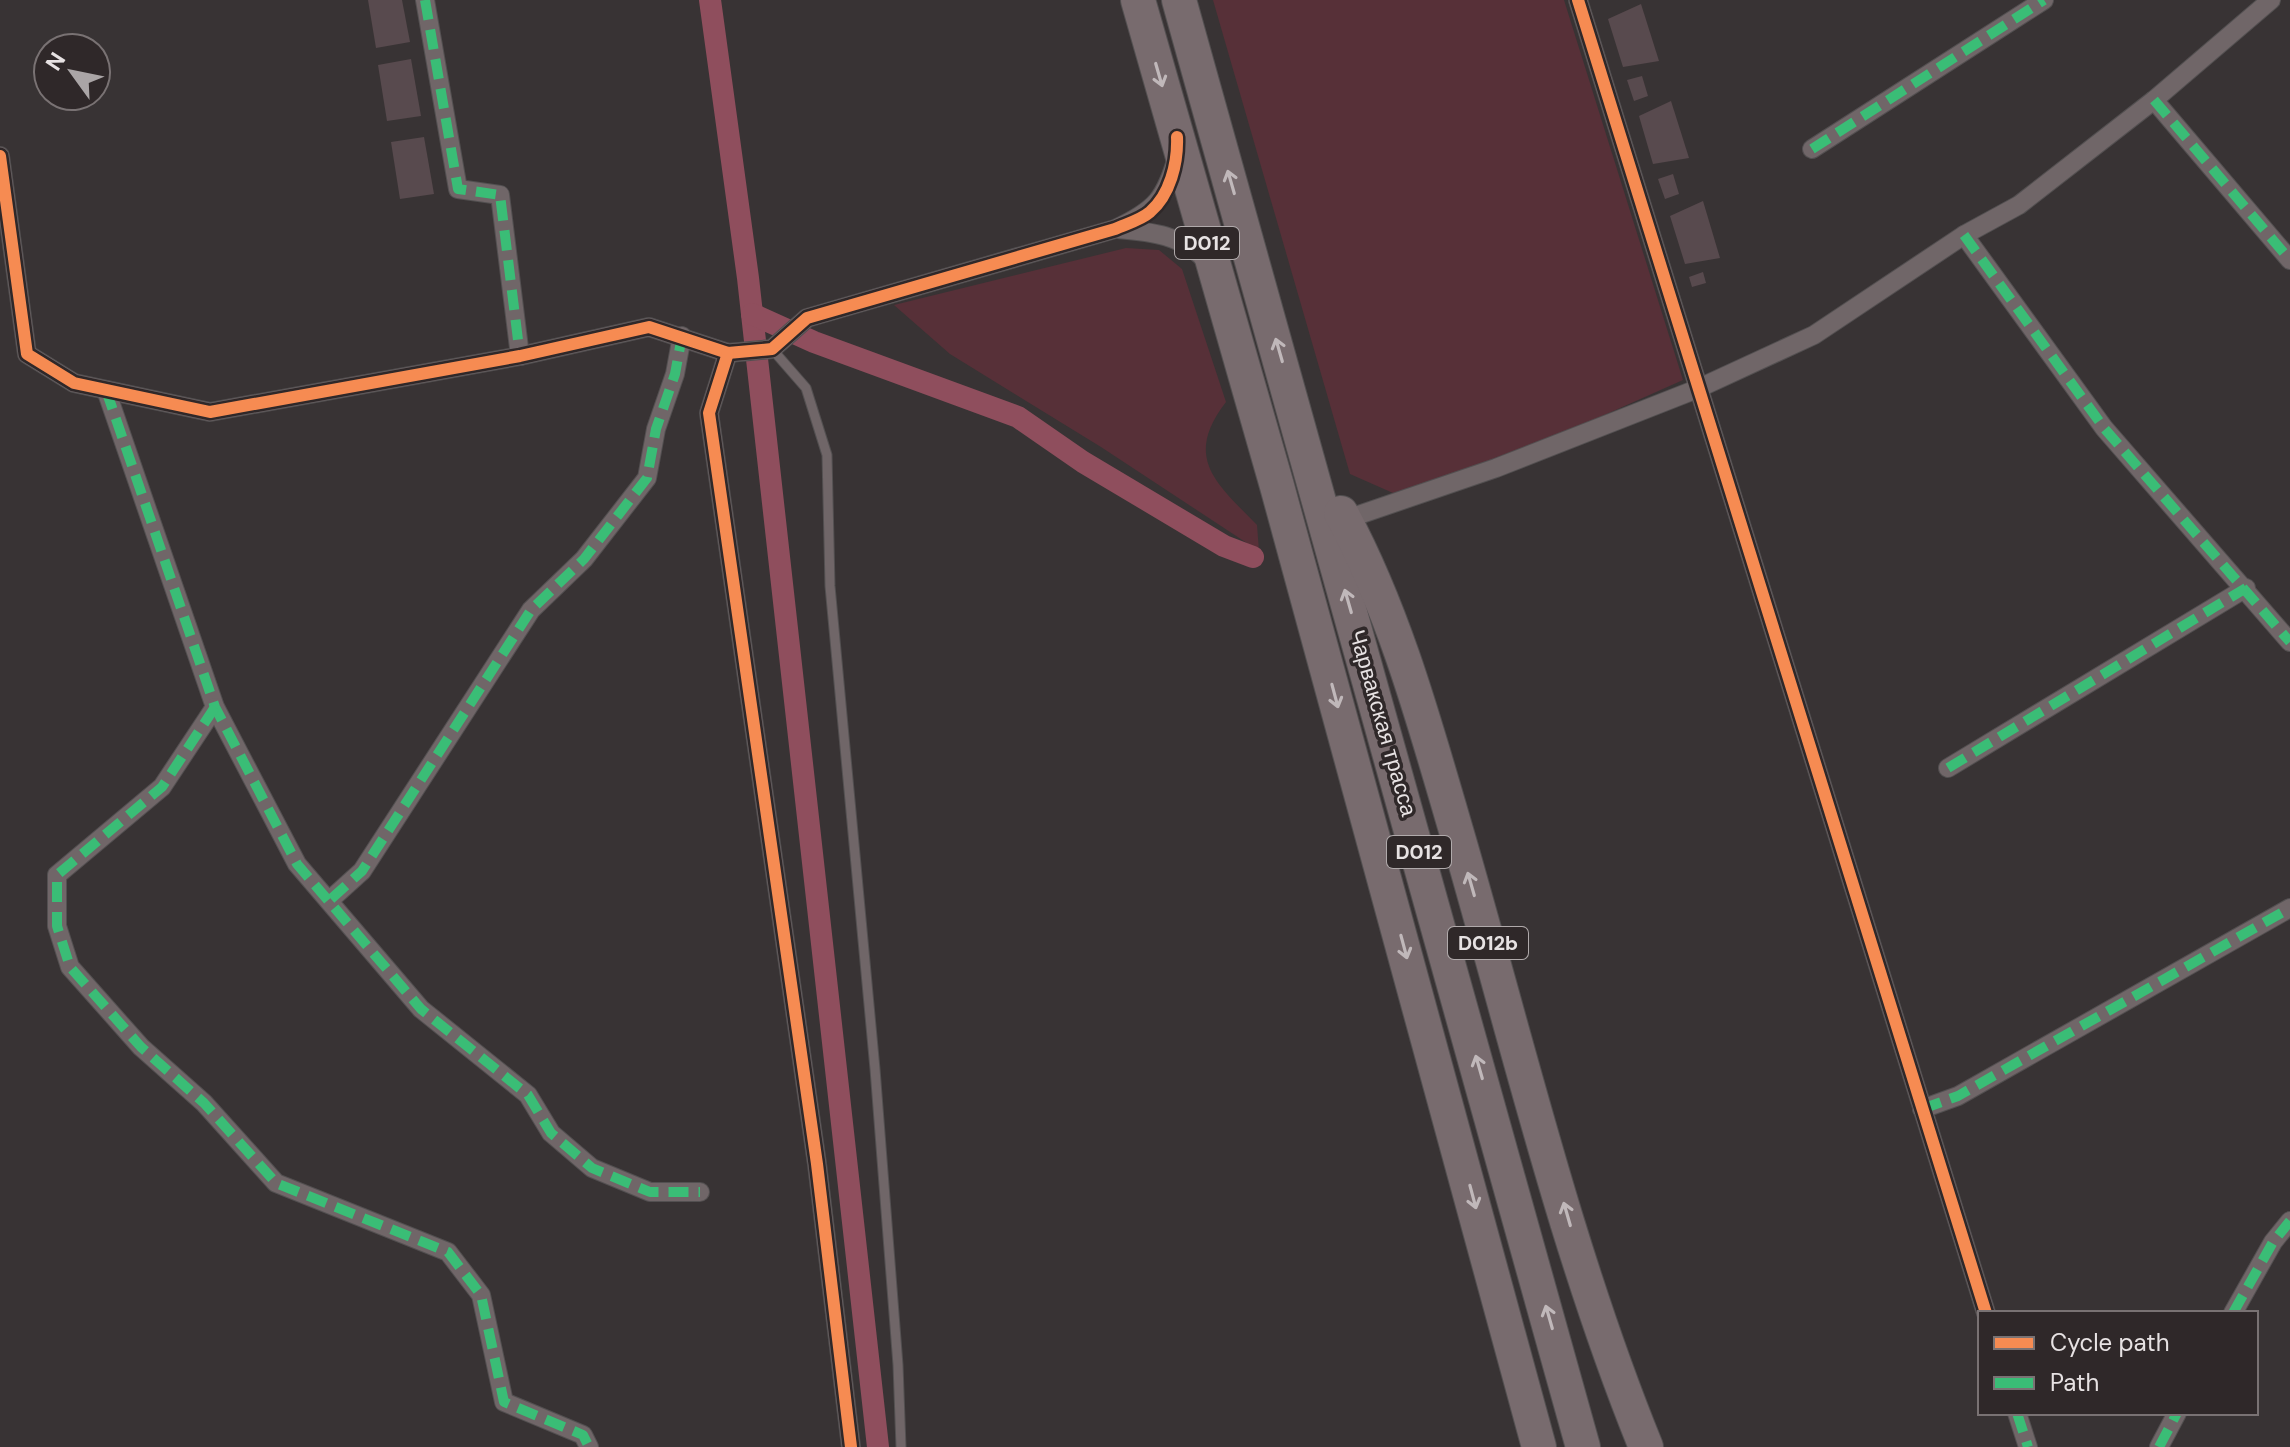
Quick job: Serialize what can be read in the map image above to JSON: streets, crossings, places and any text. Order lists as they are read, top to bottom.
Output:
{
  "streets": {
    "highway": ["D012", "Чарвакская трасса", "D012b"]
  },
  "crossings": [
    ["Чарвакская трасса", "D012b"]
  ],
  "legend": ["Cycle path", "Path"],
  "north": "top left"
}
